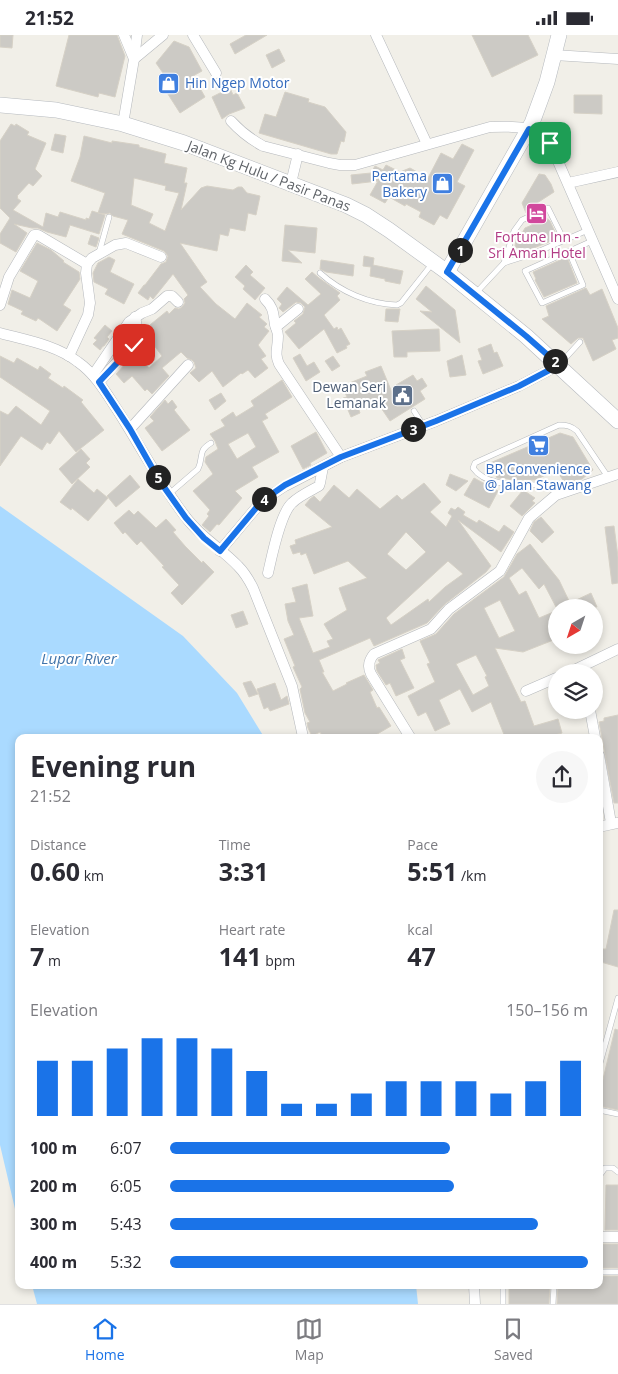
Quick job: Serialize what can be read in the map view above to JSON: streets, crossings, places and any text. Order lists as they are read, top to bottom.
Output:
{
  "streets": {
    "main road": ["Jalan Kg Hulu / Pasir Panas"]
  },
  "water": ["Lupar River"],
  "places": {
    "shop": ["Hin Ngep Motor", "Pertama Bakery"],
    "hotel": ["Fortune Inn - Sri Aman Hotel"],
    "public building": ["Dewan Seri Lemanak"],
    "supermarket": ["BR Convenience @ Jalan Stawang"]
  },
  "north": "bottom left",
  "page": {
    "status": "21:52",
    "pins": [
      "1",
      "2",
      "3",
      "5",
      "4"
    ],
    "heading": ["Evening run", "21:52"],
    "stats": [
      ["Distance", "0.60 km"],
      ["Time", "3:31"],
      ["Pace", "5:51 /km"],
      ["Elevation", "7 m"],
      ["Heart rate", "141 bpm"],
      ["kcal", "47"]
    ],
    "chart": ["Elevation", "150–156 m"],
    "list": [
      {
        "name": "100 m",
        "note": "6:07"
      },
      {
        "name": "200 m",
        "note": "6:05"
      },
      {
        "name": "300 m",
        "note": "5:43"
      },
      {
        "name": "400 m",
        "note": "5:32"
      }
    ],
    "tabs": ["Home", "Map", "Saved"]
  }
}
